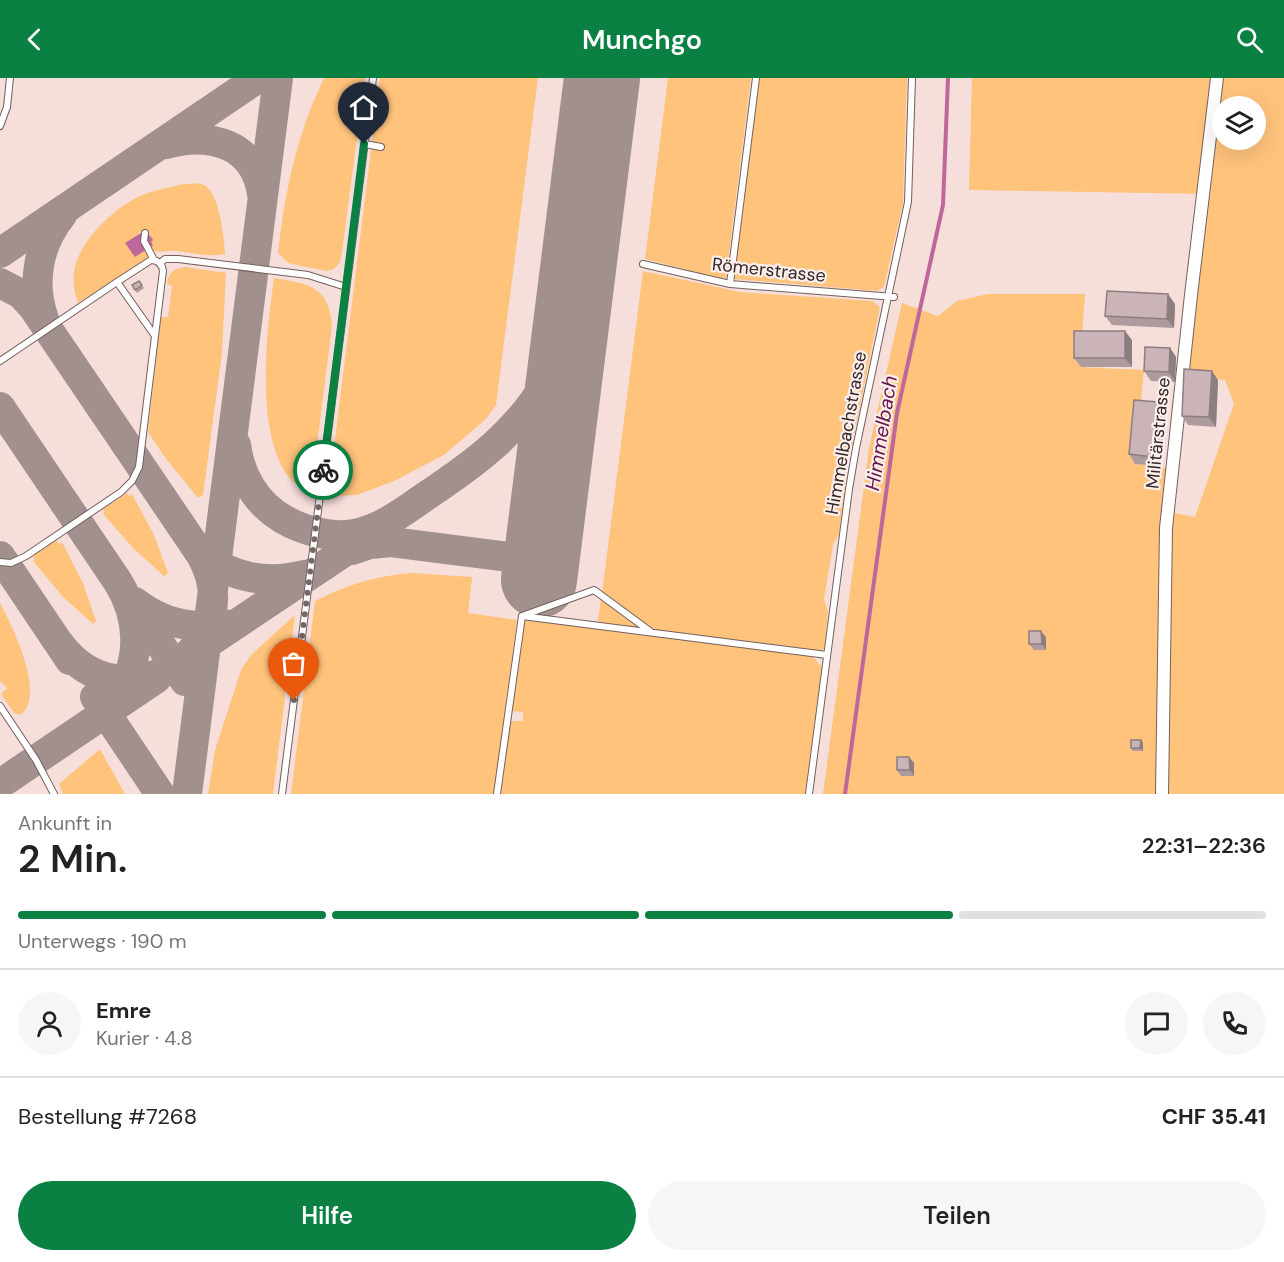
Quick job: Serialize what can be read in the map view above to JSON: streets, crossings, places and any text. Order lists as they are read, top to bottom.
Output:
{
  "streets": {
    "street": ["Militärstrasse"],
    "lane": ["Römerstrasse", "Himmelbachstrasse"]
  },
  "crossings": [
    ["Römerstrasse", "Himmelbachstrasse"]
  ],
  "water": ["Himmelbach"],
  "page": {
    "header": "Munchgo",
    "heading": ["2 Min.", "Ankunft in", "22:31–22:36"],
    "panel": [
      "Emre",
      "Kurier · 4.8",
      "Bestellung #7268",
      "CHF 35.41"
    ],
    "bar": "Unterwegs · 190 m",
    "buttons": ["Hilfe", "Teilen"]
  }
}
